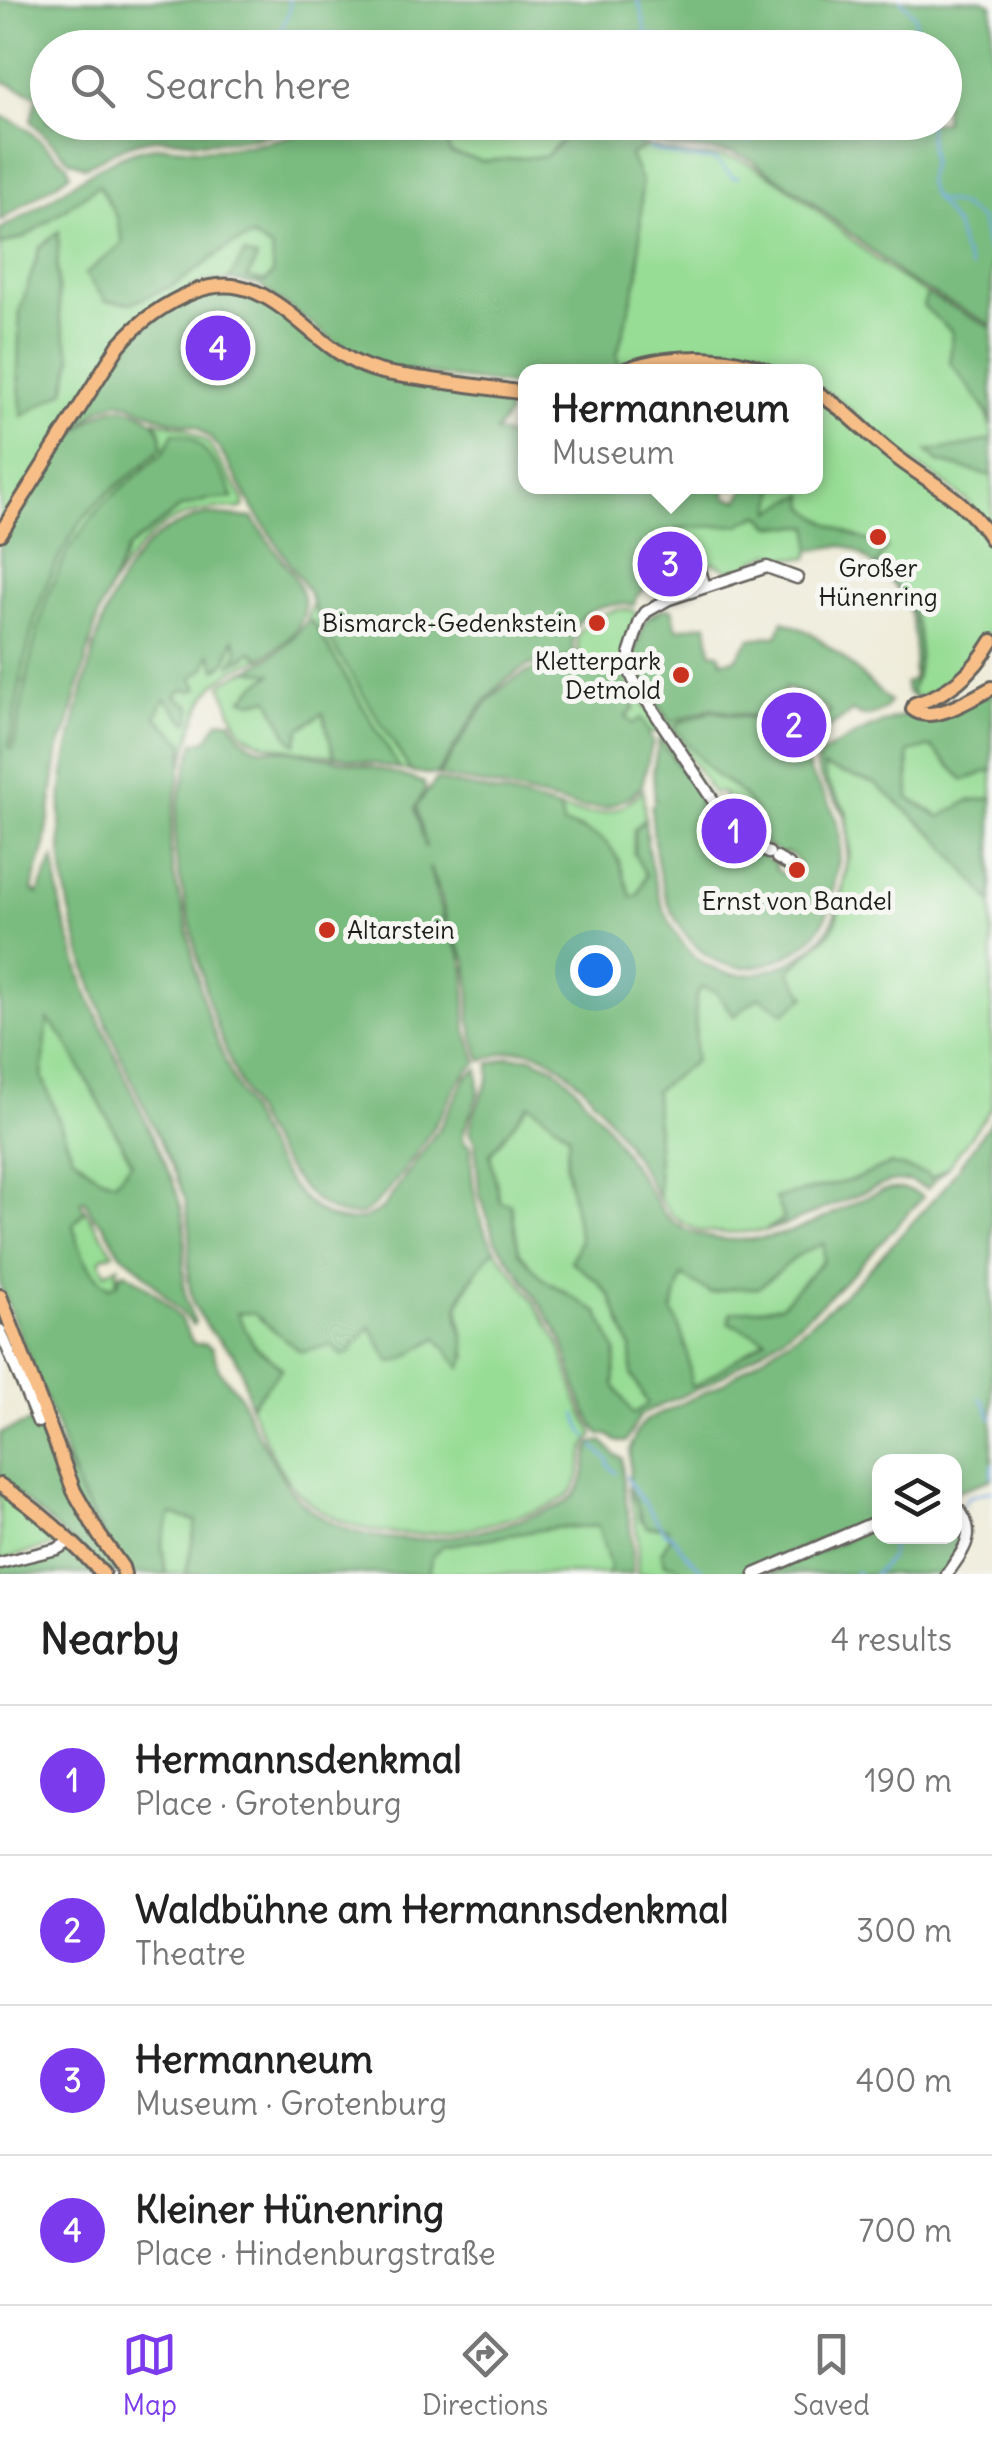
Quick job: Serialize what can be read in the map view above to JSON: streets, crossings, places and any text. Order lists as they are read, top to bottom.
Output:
{
  "places": [
    "Großer Hünenring",
    "Bismarck-Gedenkstein",
    "Kletterpark Detmold",
    "Ernst von Bandel",
    "Altarstein"
  ],
  "page": {
    "search": "Search here",
    "pins": [
      "4",
      "3",
      "2",
      "1"
    ],
    "popup": ["Hermanneum", "Museum"],
    "heading": ["Nearby", "4 results"],
    "list": [
      {
        "mark": "1",
        "name": "Hermannsdenkmal",
        "note": "Place · Grotenburg",
        "value": "190 m"
      },
      {
        "mark": "2",
        "name": "Waldbühne am Hermannsdenkmal",
        "note": "Theatre",
        "value": "300 m"
      },
      {
        "mark": "3",
        "name": "Hermanneum",
        "note": "Museum · Grotenburg",
        "value": "400 m"
      },
      {
        "mark": "4",
        "name": "Kleiner Hünenring",
        "note": "Place · Hindenburgstraße",
        "value": "700 m"
      }
    ],
    "nav": ["Map", "Directions", "Saved"]
  }
}
